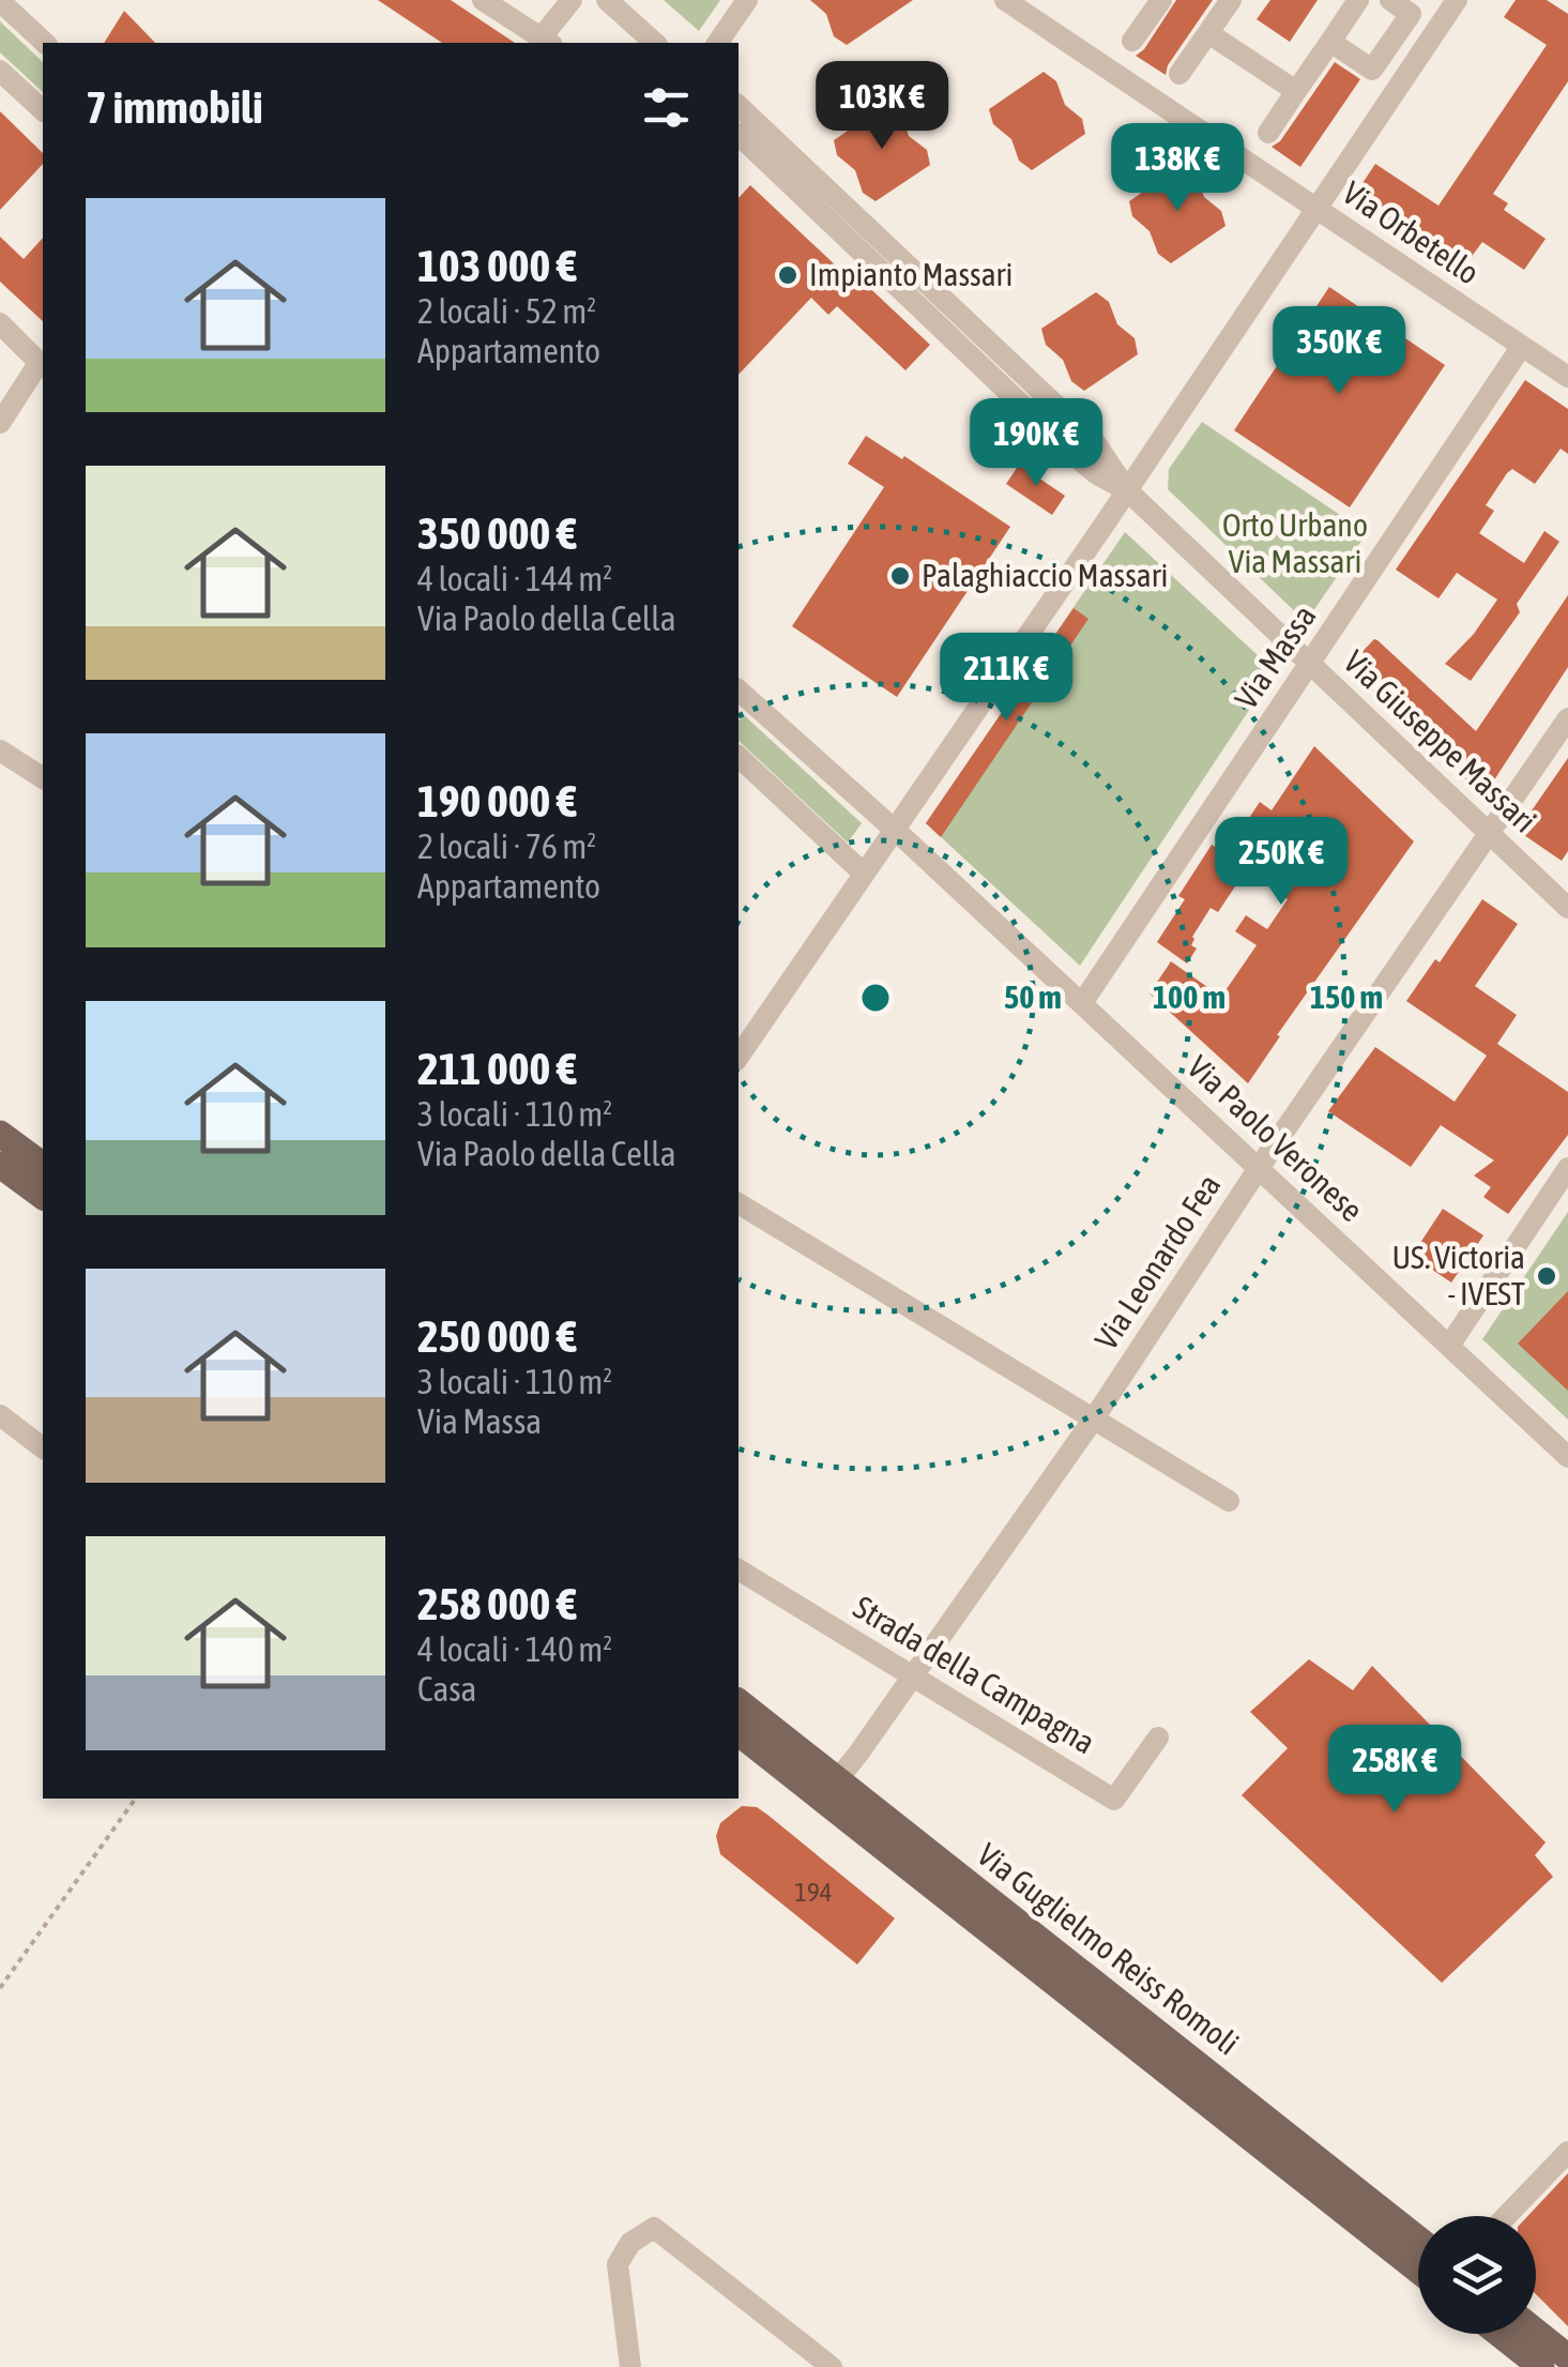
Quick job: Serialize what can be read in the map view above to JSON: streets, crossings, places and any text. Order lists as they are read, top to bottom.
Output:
{
  "streets": {
    "main road": ["Via Guglielmo Reiss Romoli"],
    "street": [
      "Via Orbetello",
      "Via Massa",
      "Via Giuseppe Massari",
      "Via Paolo Veronese",
      "Via Leonardo Fea",
      "Strada della Campagna"
    ]
  },
  "crossings": [
    ["Via Orbetello", "Via Massa"],
    ["Via Massa", "Via Giuseppe Massari"],
    ["Via Massa", "Via Paolo Veronese"],
    ["Via Giuseppe Massari", "Via Leonardo Fea"],
    ["Via Paolo Veronese", "Via Leonardo Fea"],
    ["Via Leonardo Fea", "Strada della Campagna"],
    ["Via Leonardo Fea", "Via Guglielmo Reiss Romoli"]
  ],
  "parks": ["Orto Urbano Via Massari"],
  "places": ["Impianto Massari", "Palaghiaccio Massari", "US. Victoria - IVEST"],
  "house_numbers": ["194"],
  "page": {
    "heading": "7 immobili",
    "price": [
      "103K €",
      "138K €",
      "350K €",
      "190K €",
      "211K €",
      "250K €",
      "258K €"
    ],
    "list": [
      {
        "name": "103 000 €",
        "note": "2 locali · 52 m² · Appartamento"
      },
      {
        "name": "350 000 €",
        "note": "4 locali · 144 m² · Via Paolo della Cella"
      },
      {
        "name": "190 000 €",
        "note": "2 locali · 76 m² · Appartamento"
      },
      {
        "name": "211 000 €",
        "note": "3 locali · 110 m² · Via Paolo della Cella"
      },
      {
        "name": "250 000 €",
        "note": "3 locali · 110 m² · Via Massa"
      },
      {
        "name": "258 000 €",
        "note": "4 locali · 140 m² · Casa"
      }
    ]
  },
  "rings": ["50 m", "100 m", "150 m"]
}
